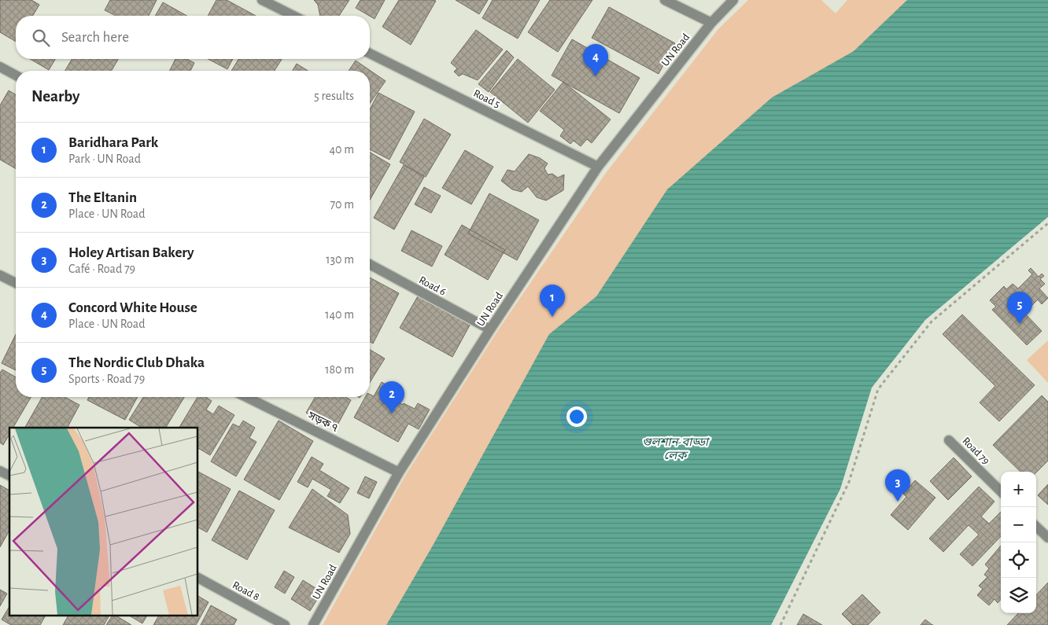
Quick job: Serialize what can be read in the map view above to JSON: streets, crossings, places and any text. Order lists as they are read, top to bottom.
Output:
{
  "streets": {
    "street": [
      "UN Road",
      "Road 5",
      "Road 6",
      "সড়ক ৭",
      "Road 79",
      "Road 8"
    ]
  },
  "crossings": [
    ["UN Road", "Road 5"],
    ["UN Road", "Road 6"],
    ["UN Road", "সড়ক ৭"]
  ],
  "water": ["গুলশান-বাড্ডা লেক"],
  "page": {
    "search": "Search here",
    "pins": [
      "4",
      "1",
      "5",
      "2",
      "3"
    ],
    "heading": ["Nearby", "5 results"],
    "list": [
      {
        "mark": "1",
        "name": "Baridhara Park",
        "note": "Park · UN Road",
        "value": "40 m"
      },
      {
        "mark": "2",
        "name": "The Eltanin",
        "note": "Place · UN Road",
        "value": "70 m"
      },
      {
        "mark": "3",
        "name": "Holey Artisan Bakery",
        "note": "Café · Road 79",
        "value": "130 m"
      },
      {
        "mark": "4",
        "name": "Concord White House",
        "note": "Place · UN Road",
        "value": "140 m"
      },
      {
        "mark": "5",
        "name": "The Nordic Club Dhaka",
        "note": "Sports · Road 79",
        "value": "180 m"
      }
    ],
    "map_buttons": ["+", "−"]
  }
}
